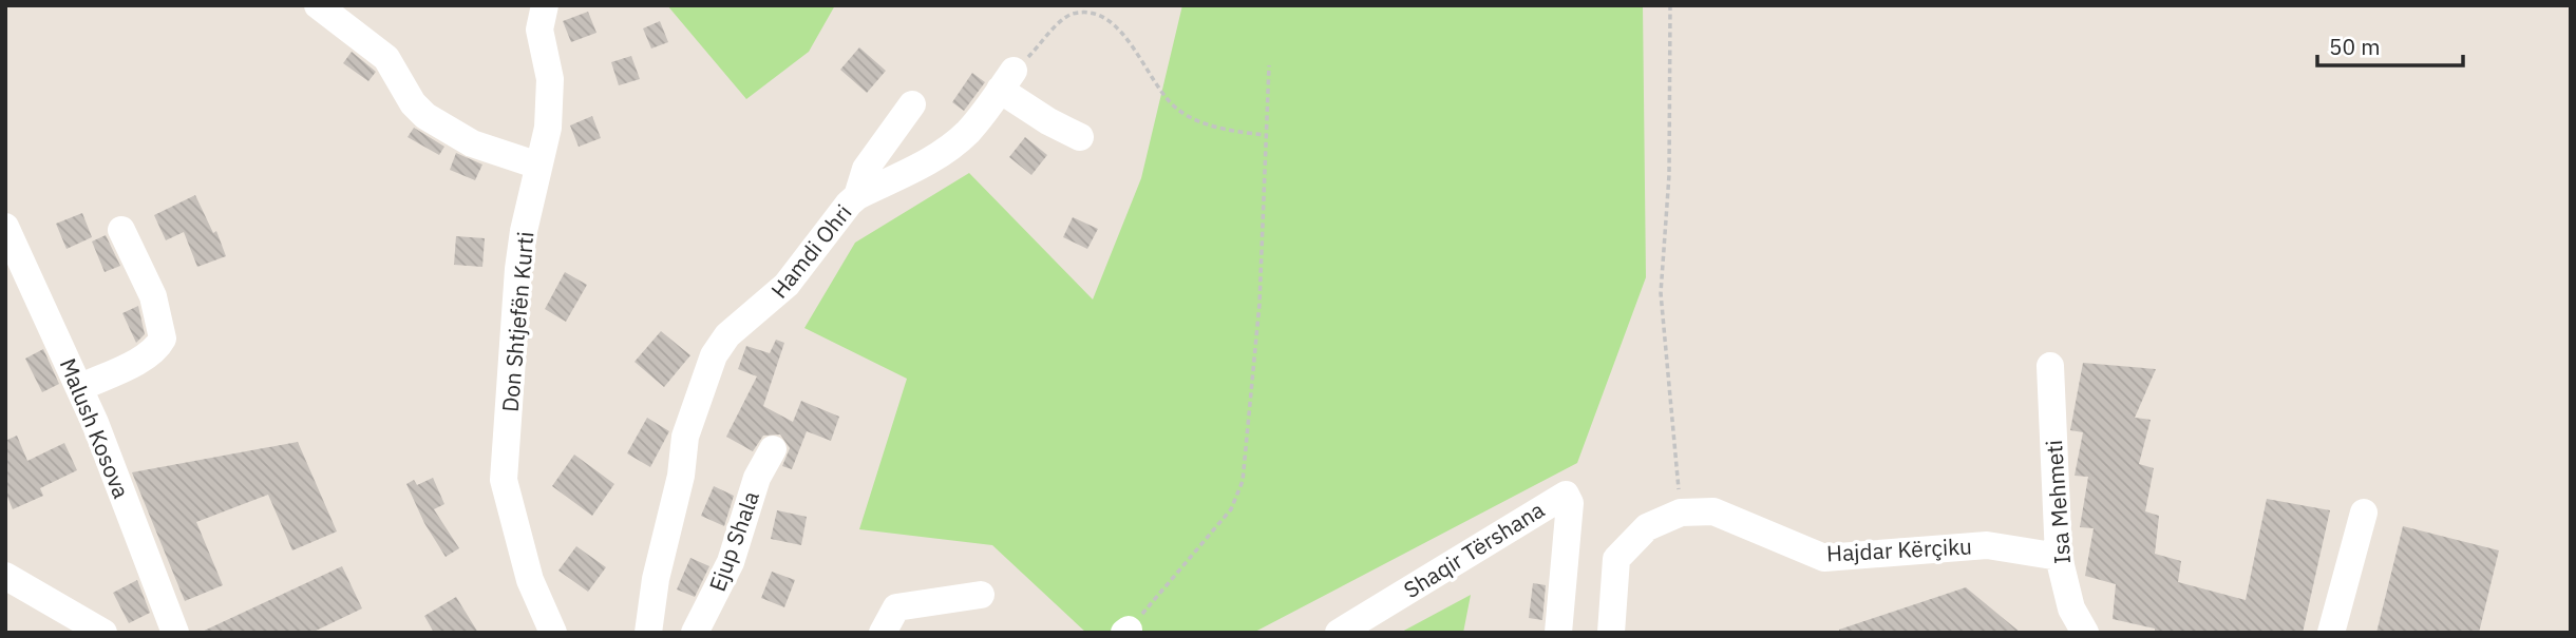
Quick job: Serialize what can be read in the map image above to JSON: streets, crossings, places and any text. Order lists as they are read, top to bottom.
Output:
{
  "streets": {
    "street": [
      "Hamdi Ohri",
      "Don Shtjefën Kurti",
      "Malush Kosova",
      "Isa Mehmeti",
      "Ejup Shala",
      "Shaqir Tërshana",
      "Hajdar Kërçiku"
    ]
  },
  "crossings": [
    ["Isa Mehmeti", "Hajdar Kërçiku"]
  ],
  "scale_bar": "50 m"
}
